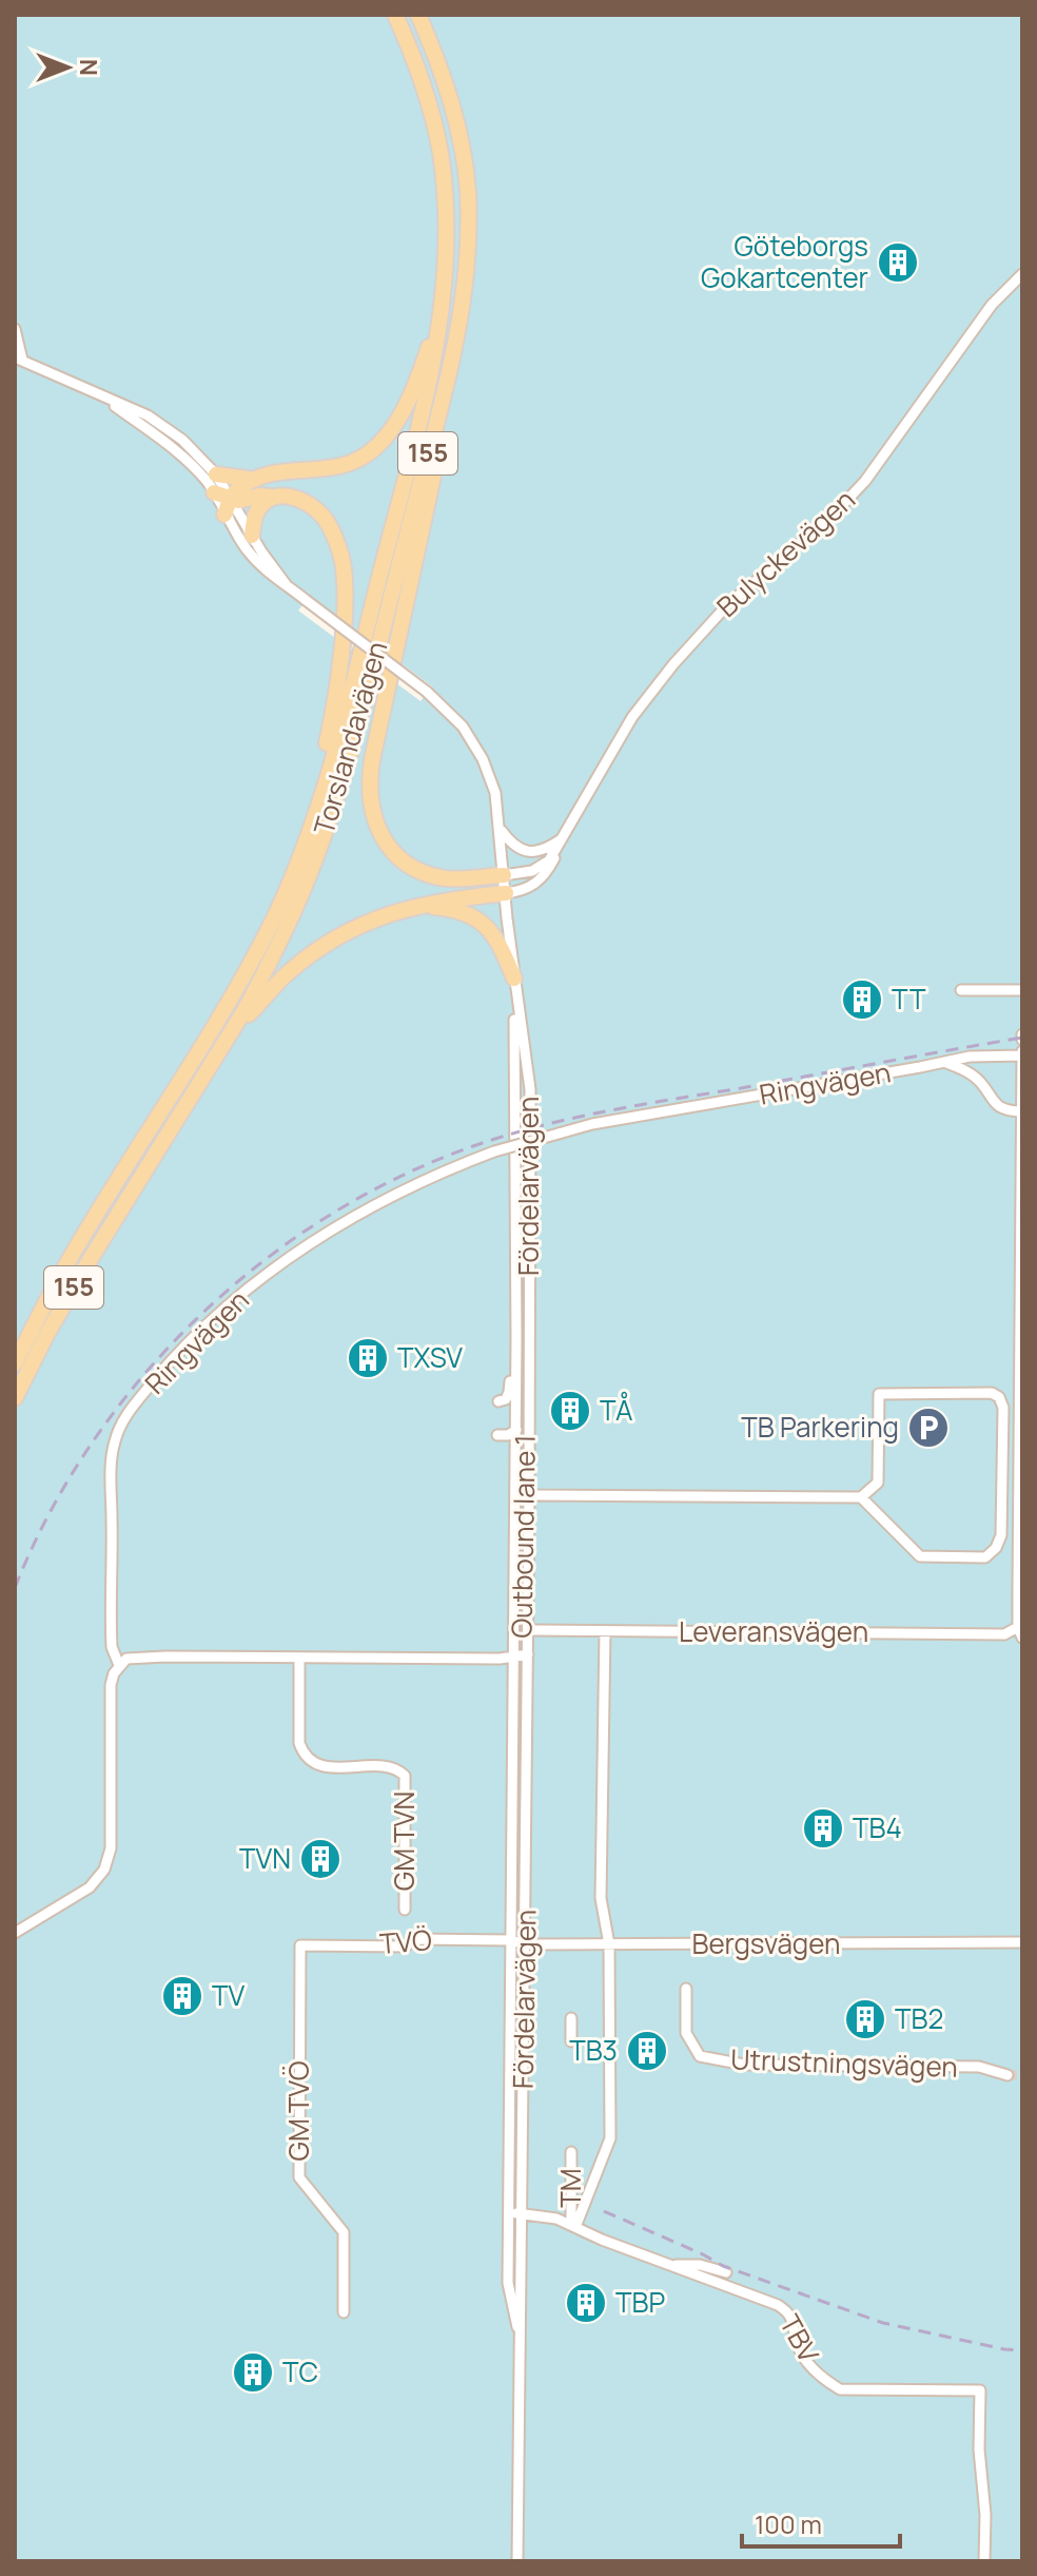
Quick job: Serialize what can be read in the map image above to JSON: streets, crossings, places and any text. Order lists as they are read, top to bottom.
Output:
{
  "streets": {
    "main road": ["155", "Torslandavägen"],
    "street": [
      "Bulyckevägen",
      "Ringvägen",
      "Fördelarvägen",
      "Outbound lane 1",
      "Leveransvägen",
      "GM TVN",
      "TVÖ",
      "Bergsvägen",
      "Utrustningsvägen",
      "GM TVÖ",
      "TM",
      "TBV"
    ]
  },
  "crossings": [
    ["Bulyckevägen", "Fördelarvägen"],
    ["Fördelarvägen", "Outbound lane 1"],
    ["Fördelarvägen", "TVÖ"],
    ["Fördelarvägen", "Bergsvägen"],
    ["Fördelarvägen", "TBV"],
    ["TVÖ", "Bergsvägen"],
    ["TVÖ", "GM TVÖ"],
    ["TM", "TBV"]
  ],
  "places": {
    "building": [
      "Göteborgs Gokartcenter",
      "TT",
      "TXSV",
      "TÅ",
      "TB4",
      "TVN",
      "TV",
      "TB2",
      "TB3",
      "TBP",
      "TC"
    ],
    "parking": ["TB Parkering"]
  },
  "scale_bar": "100 m",
  "north": "right"
}
